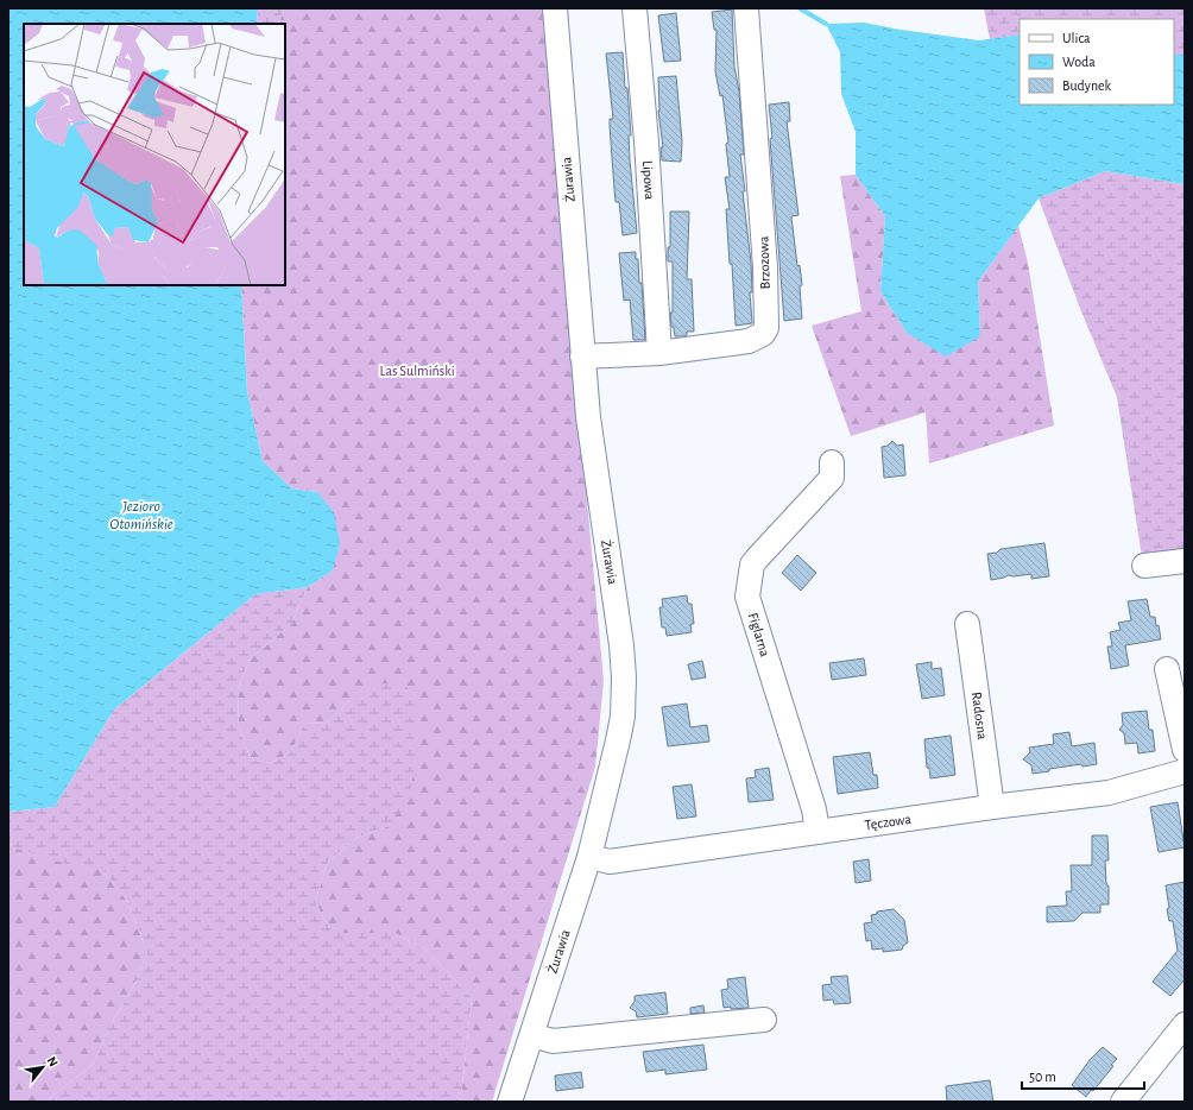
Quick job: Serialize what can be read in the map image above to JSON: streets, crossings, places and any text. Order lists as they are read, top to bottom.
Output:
{
  "streets": {
    "street": [
      "Żurawia",
      "Lipowa",
      "Brzozowa",
      "Figlarna",
      "Radosna",
      "Tęczowa"
    ]
  },
  "crossings": [
    ["Żurawia", "Brzozowa"],
    ["Żurawia", "Tęczowa"],
    ["Lipowa", "Brzozowa"],
    ["Figlarna", "Tęczowa"],
    ["Radosna", "Tęczowa"]
  ],
  "water": ["Jezioro Otomińskie"],
  "parks": ["Las Sulmiński"],
  "legend": ["Ulica", "Woda", "Budynek"],
  "scale_bar": "50 m",
  "north": "top right"
}
